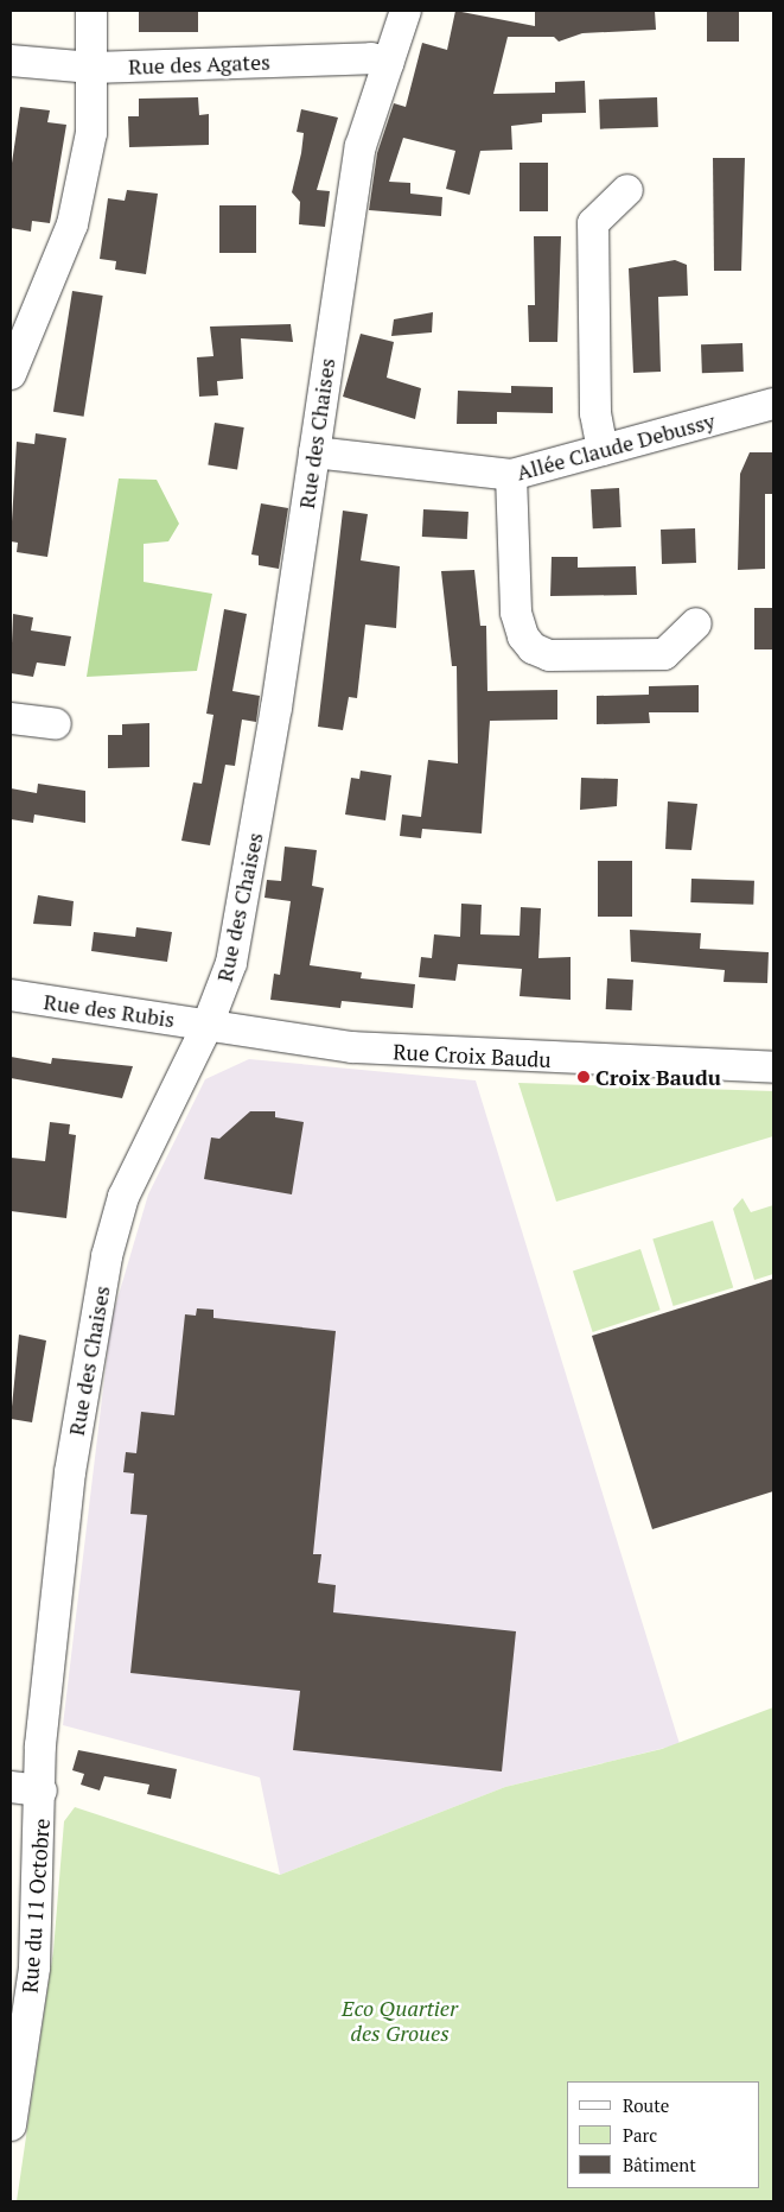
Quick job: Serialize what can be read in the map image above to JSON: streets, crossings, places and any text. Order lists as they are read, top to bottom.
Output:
{
  "streets": {
    "street": [
      "Rue des Agates",
      "Rue des Chaises",
      "Allée Claude Debussy",
      "Rue des Rubis",
      "Rue Croix Baudu",
      "Rue du 11 Octobre"
    ]
  },
  "crossings": [
    ["Rue des Agates", "Rue des Chaises"],
    ["Rue des Chaises", "Allée Claude Debussy"],
    ["Rue des Chaises", "Rue des Rubis"],
    ["Rue des Chaises", "Rue Croix Baudu"],
    ["Rue des Chaises", "Rue du 11 Octobre"],
    ["Rue des Rubis", "Rue Croix Baudu"]
  ],
  "parks": ["Eco Quartier des Groues"],
  "places": ["Croix Baudu"],
  "legend": ["Route", "Parc", "Bâtiment"]
}
